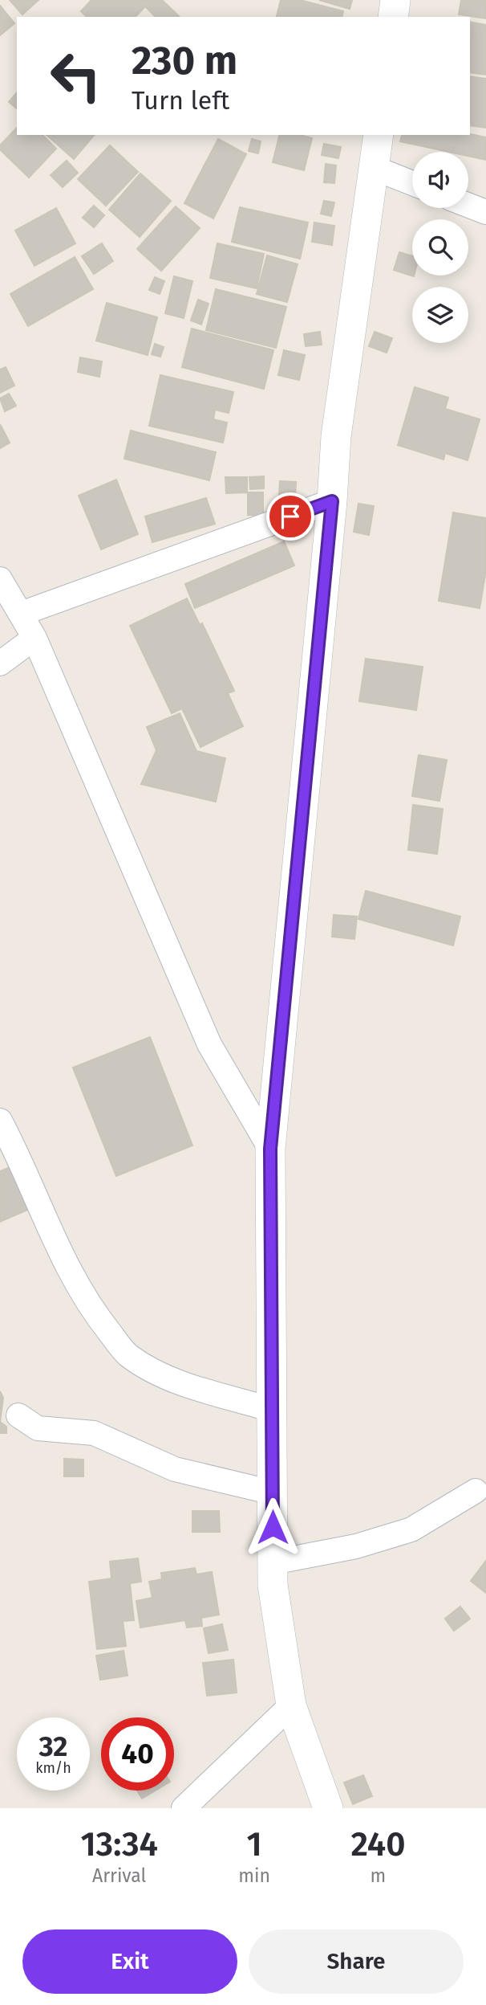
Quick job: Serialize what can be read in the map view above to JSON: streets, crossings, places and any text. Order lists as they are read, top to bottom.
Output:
{
  "page": {
    "turn": ["230 m", "Turn left"],
    "speed": "32 km/h",
    "limit": "40",
    "eta": [
      "13:34",
      "Arrival",
      "1",
      "min",
      "240",
      "m"
    ],
    "buttons": ["Exit", "Share"]
  }
}
